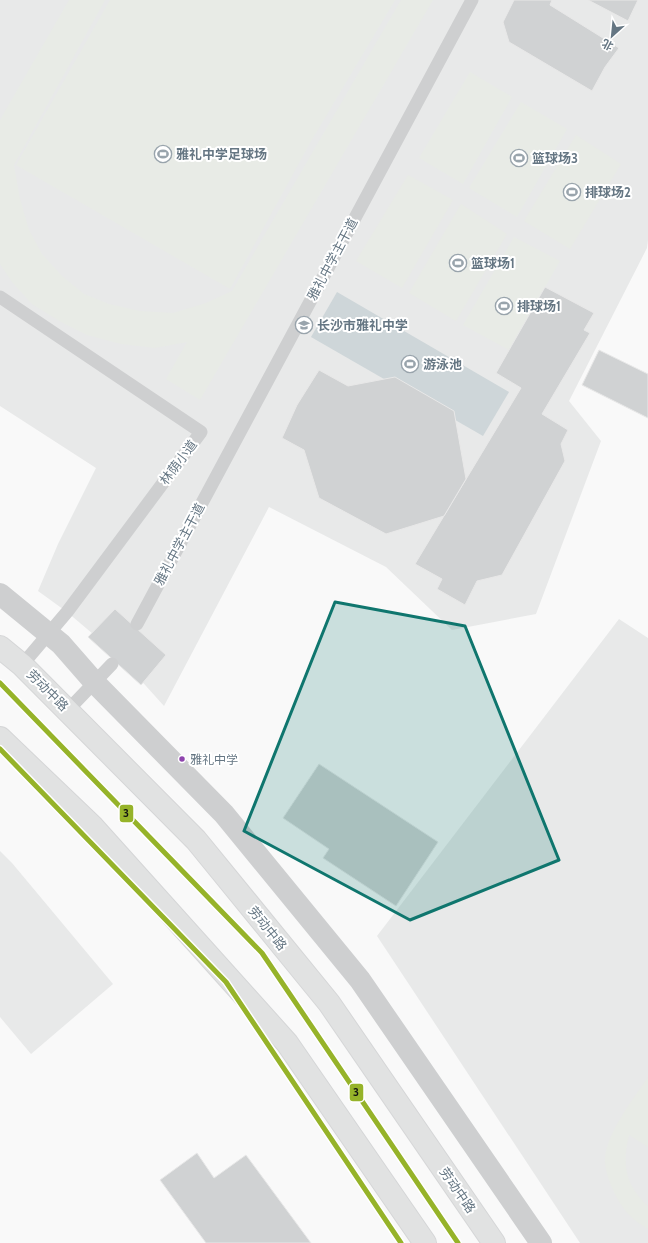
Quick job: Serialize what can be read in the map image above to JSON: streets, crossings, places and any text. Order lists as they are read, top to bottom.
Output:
{
  "streets": {
    "main road": ["劳动中路"],
    "lane": ["雅礼中学主干道", "林荫小道"]
  },
  "crossings": [
    ["林荫小道", "劳动中路"]
  ],
  "places": {
    "sports": [
      "雅礼中学足球场",
      "篮球场3",
      "排球场2",
      "篮球场1",
      "排球场1",
      "游泳池"
    ],
    "school or university": ["长沙市雅礼中学"],
    "other": ["雅礼中学"]
  },
  "lines": ["transit line 3"],
  "north": "bottom left"
}
